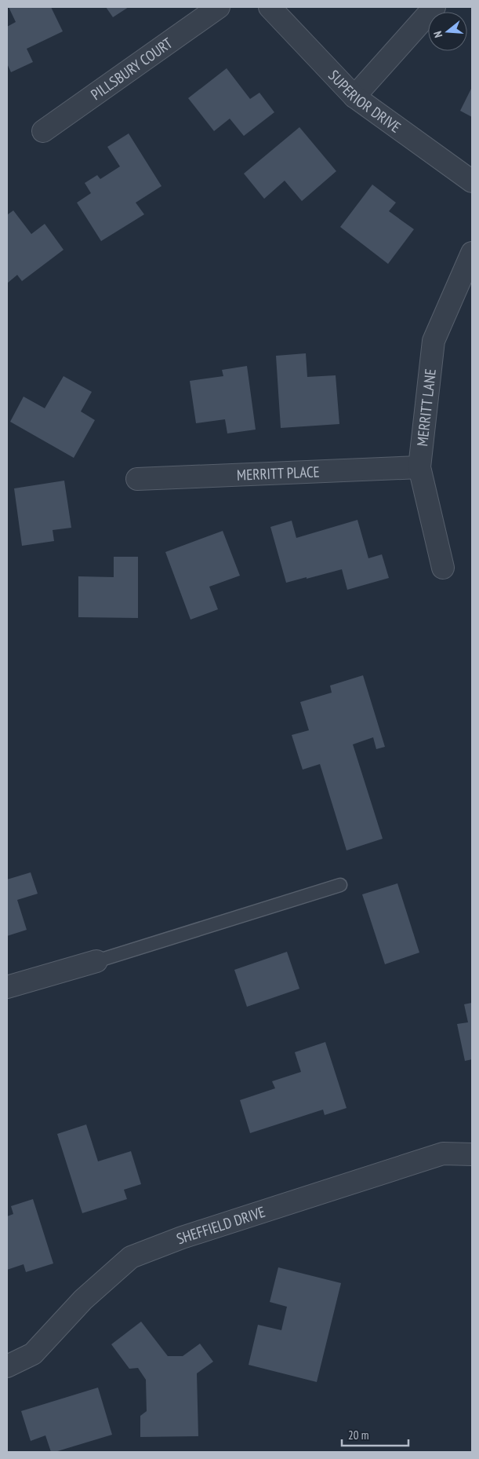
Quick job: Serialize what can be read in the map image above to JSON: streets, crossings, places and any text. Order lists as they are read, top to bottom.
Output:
{
  "streets": {
    "street": [
      "PILLSBURY COURT",
      "SUPERIOR DRIVE",
      "MERRITT LANE",
      "MERRITT PLACE",
      "SHEFFIELD DRIVE"
    ]
  },
  "crossings": [
    ["MERRITT LANE", "MERRITT PLACE"]
  ],
  "scale_bar": "20 m",
  "north": "left"
}
